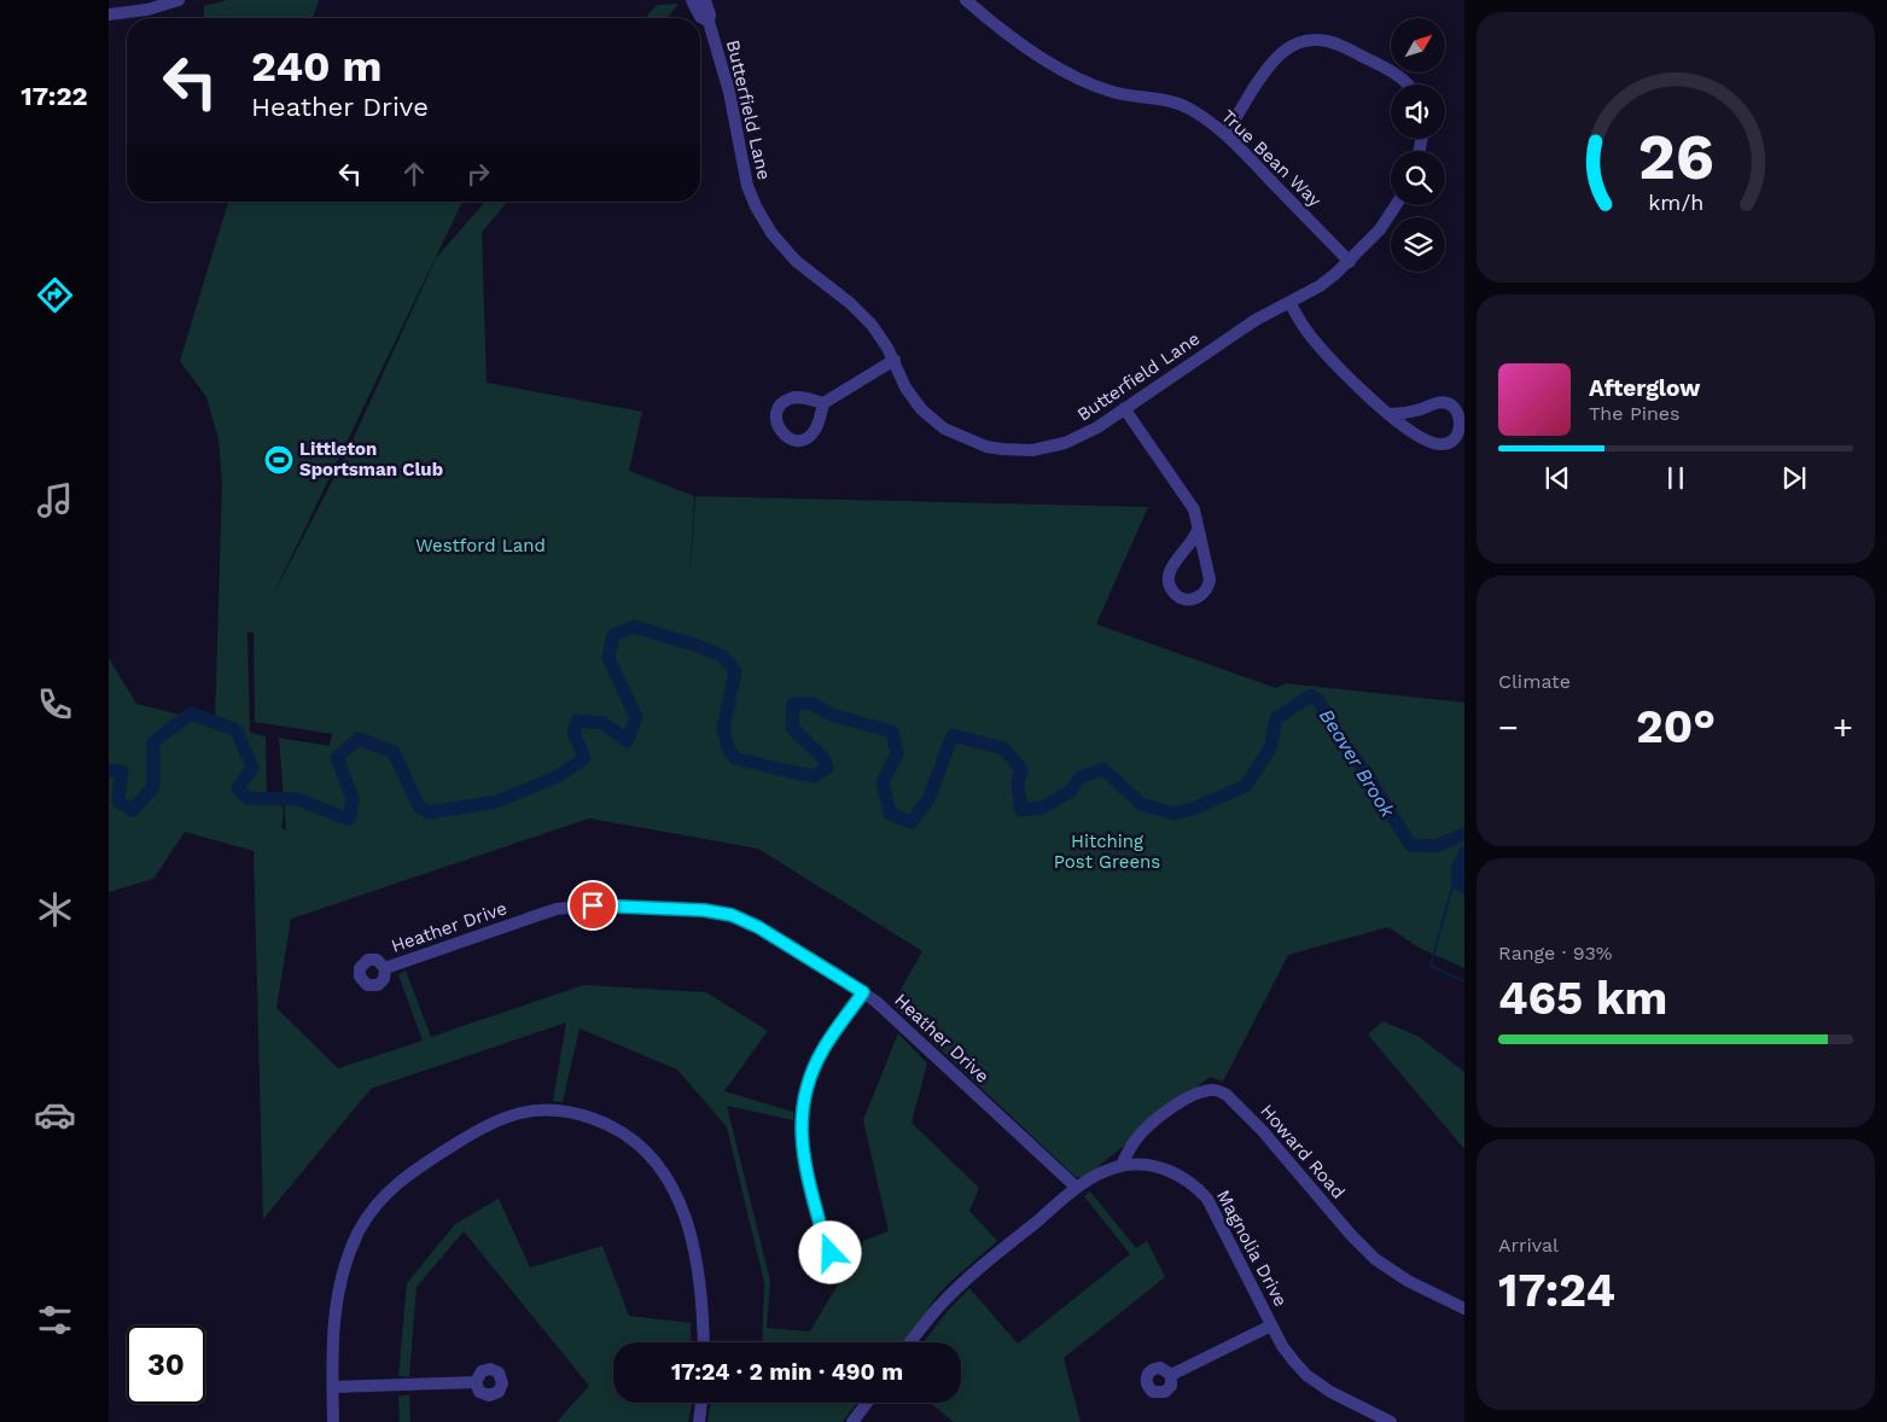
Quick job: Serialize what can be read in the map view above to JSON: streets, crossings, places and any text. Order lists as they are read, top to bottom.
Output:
{
  "streets": {
    "street": [
      "Butterfield Lane",
      "True Bean Way",
      "Heather Drive",
      "Howard Road",
      "Magnolia Drive"
    ]
  },
  "crossings": [
    ["Butterfield Lane", "True Bean Way"],
    ["Heather Drive", "Magnolia Drive"],
    ["Howard Road", "Magnolia Drive"]
  ],
  "water": ["Beaver Brook"],
  "parks": ["Westford Land", "Hitching Post Greens"],
  "places": {
    "sports": ["Littleton Sportsman Club"]
  },
  "north": "top right",
  "page": {
    "tabs": "17:22",
    "turn": ["240 m", "Heather Drive"],
    "song": ["Afterglow", "The Pines"],
    "tile": [
      "Climate",
      ["Range · 93%", "465 km"],
      ["Arrival", "17:24"]
    ],
    "heat": ["−", "20°", "+"],
    "limit": "30",
    "trip": "17:24 · 2 min · 490 m",
    "gauge": ["26", "km/h"]
  }
}
